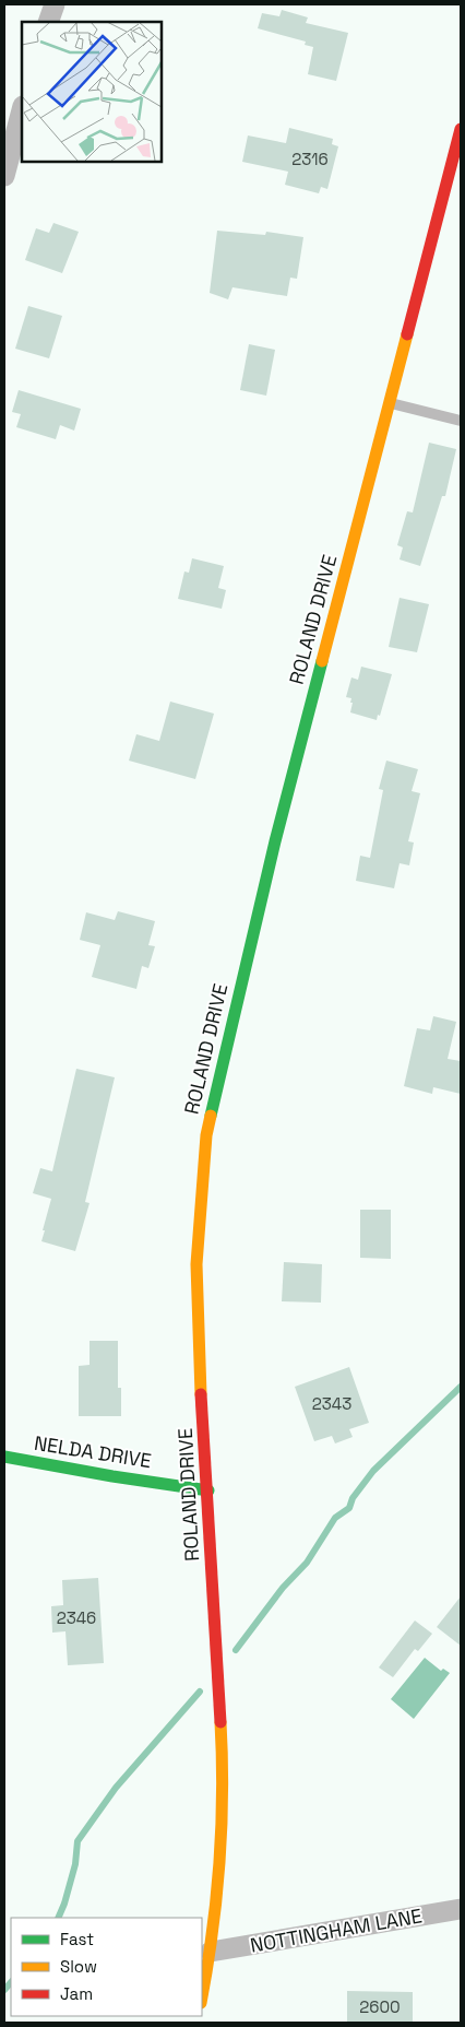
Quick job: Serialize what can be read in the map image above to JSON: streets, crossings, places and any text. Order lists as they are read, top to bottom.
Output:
{
  "streets": {
    "street": ["ROLAND DRIVE", "NELDA DRIVE", "NOTTINGHAM LANE"]
  },
  "crossings": [
    ["ROLAND DRIVE", "NELDA DRIVE"],
    ["ROLAND DRIVE", "NOTTINGHAM LANE"]
  ],
  "house_numbers": [
    "2316",
    "2343",
    "2346",
    "2600"
  ],
  "legend": ["Fast", "Slow", "Jam"]
}
